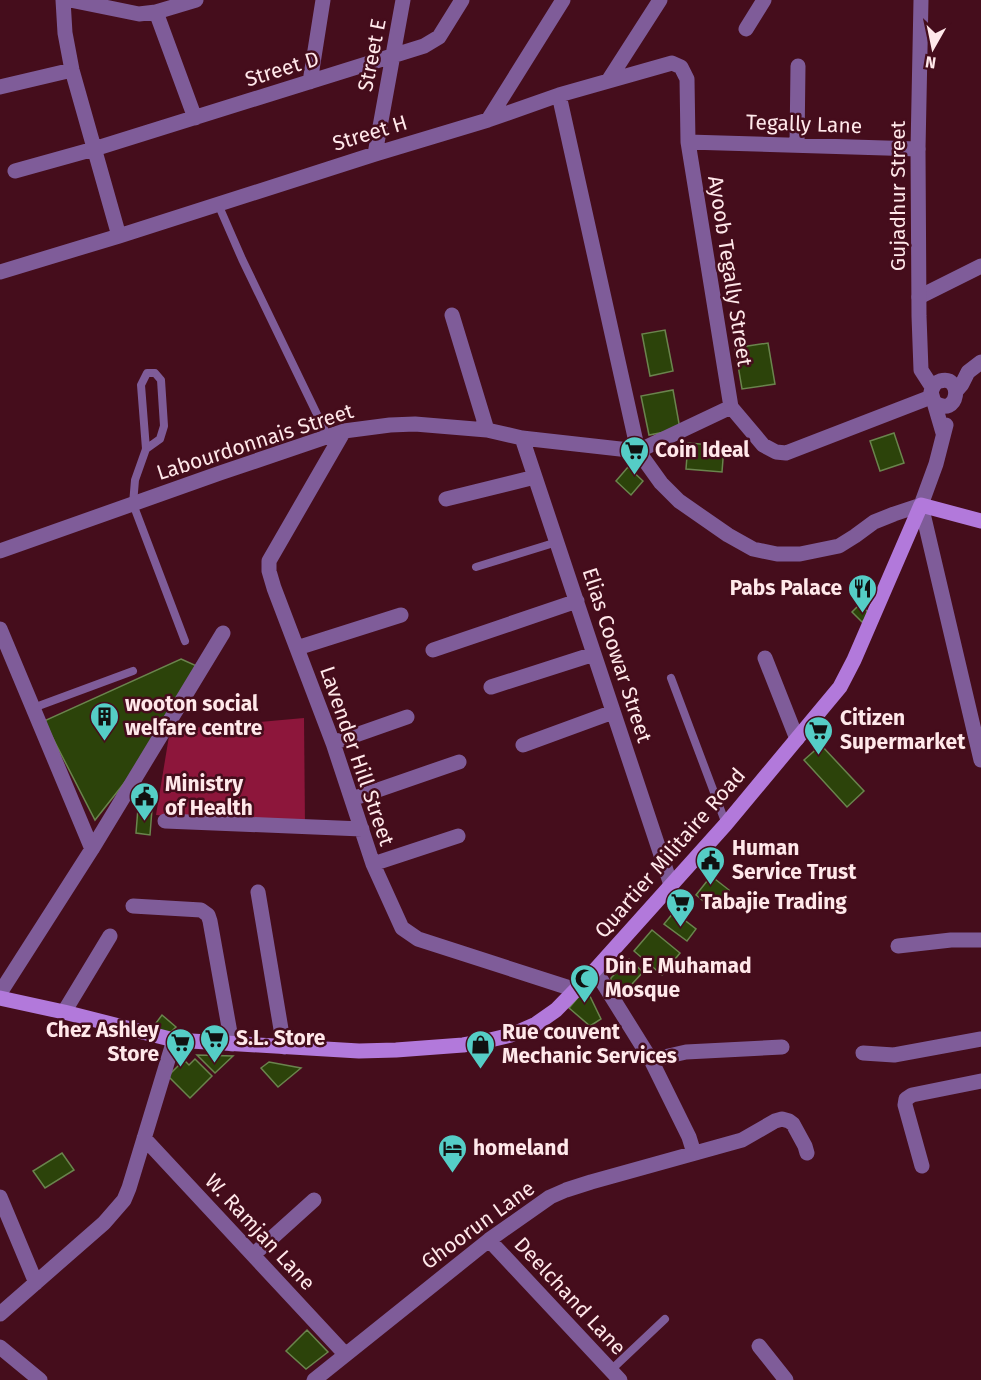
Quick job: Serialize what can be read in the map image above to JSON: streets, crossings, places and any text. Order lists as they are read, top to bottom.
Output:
{
  "streets": {
    "main road": ["Quartier Militaire Road"],
    "street": [
      "Street E",
      "Street D",
      "Tegally Lane",
      "Street H",
      "Gujadhur Street",
      "Ayoob Tegally Street",
      "Labourdonnais Street",
      "Elias Coowar Street",
      "Lavender Hill Street",
      "Ghoorun Lane",
      "W. Ramjan Lane",
      "Deelchand Lane"
    ]
  },
  "crossings": [
    ["Street E", "Street D"],
    ["Street E", "Street H"],
    ["Tegally Lane", "Street H"],
    ["Tegally Lane", "Gujadhur Street"],
    ["Tegally Lane", "Ayoob Tegally Street"],
    ["Street H", "Ayoob Tegally Street"],
    ["Gujadhur Street", "Quartier Militaire Road"],
    ["Labourdonnais Street", "Elias Coowar Street"],
    ["Labourdonnais Street", "Lavender Hill Street"],
    ["Elias Coowar Street", "Quartier Militaire Road"],
    ["Lavender Hill Street", "Quartier Militaire Road"],
    ["Ghoorun Lane", "W. Ramjan Lane"],
    ["Ghoorun Lane", "Deelchand Lane"]
  ],
  "places": {
    "supermarket": [
      "Coin Ideal",
      "Citizen Supermarket",
      "Tabajie Trading",
      "S.L. Store",
      "Chez Ashley Store"
    ],
    "restaurant": ["Pabs Palace"],
    "building": ["wooton social welfare centre"],
    "public building": ["Ministry of Health", "Human Service Trust"],
    "mosque": ["Din E Muhamad Mosque"],
    "shop": ["Rue couvent Mechanic Services"],
    "hotel": ["homeland"]
  },
  "north": "bottom"
}
